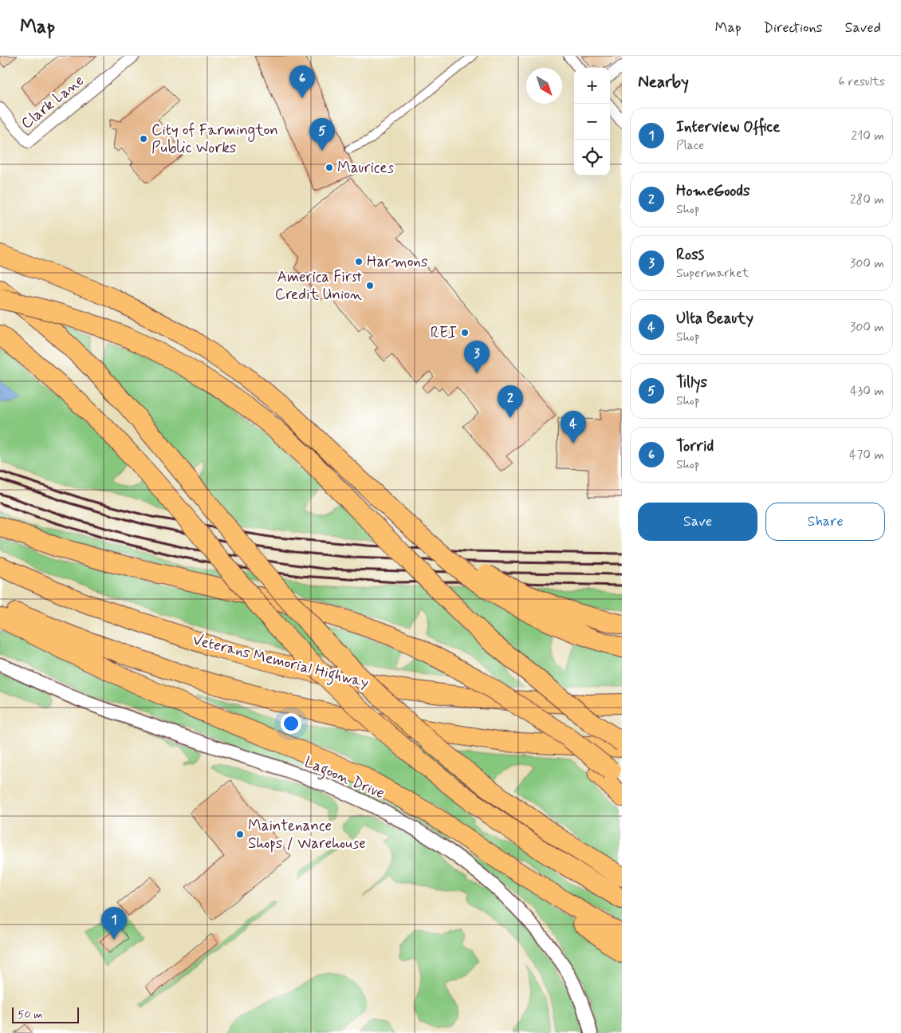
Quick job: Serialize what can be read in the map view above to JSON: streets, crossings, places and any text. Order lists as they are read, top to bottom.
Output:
{
  "streets": {
    "highway": ["Veterans Memorial Highway"],
    "street": ["Clark Lane", "Lagoon Drive"]
  },
  "places": [
    "City of Farmington Public Works",
    "Maurices",
    "Harmons",
    "America First Credit Union",
    "REI",
    "Maintenance Shops / Warehouse"
  ],
  "scale_bar": "50 m",
  "north": "bottom right",
  "page": {
    "header": "Map",
    "nav": ["Map", "Directions", "Saved"],
    "heading": ["Nearby", "6 results"],
    "pins": [
      "6",
      "5",
      "3",
      "2",
      "4",
      "1"
    ],
    "map_buttons": ["+", "−"],
    "list": [
      {
        "mark": "1",
        "name": "Interview Office",
        "note": "Place",
        "value": "210 m"
      },
      {
        "mark": "2",
        "name": "HomeGoods",
        "note": "Shop",
        "value": "280 m"
      },
      {
        "mark": "3",
        "name": "Ross",
        "note": "Supermarket",
        "value": "300 m"
      },
      {
        "mark": "4",
        "name": "Ulta Beauty",
        "note": "Shop",
        "value": "300 m"
      },
      {
        "mark": "5",
        "name": "Tillys",
        "note": "Shop",
        "value": "430 m"
      },
      {
        "mark": "6",
        "name": "Torrid",
        "note": "Shop",
        "value": "470 m"
      }
    ],
    "buttons": ["Save", "Share"],
    "scale": "50 m"
  }
}
